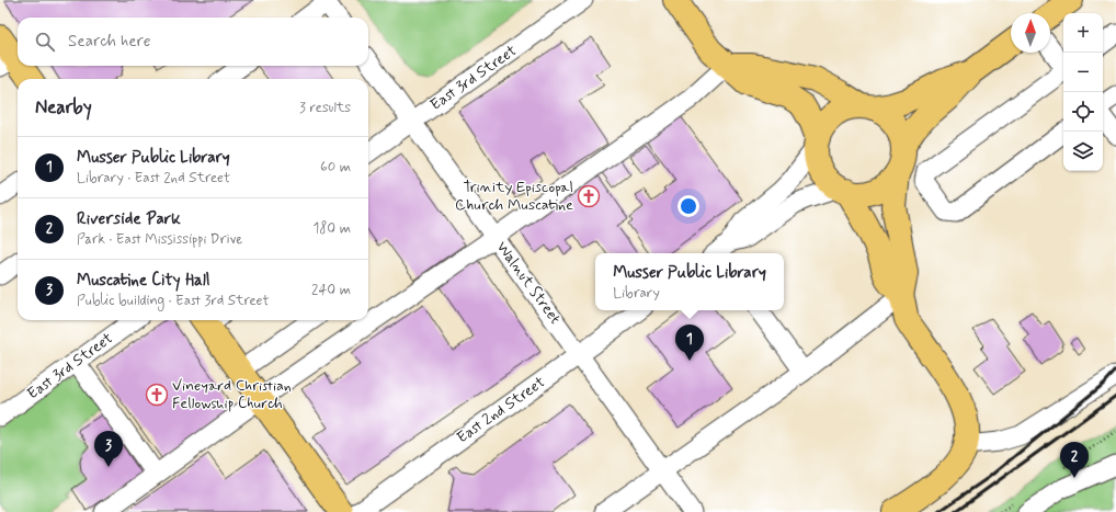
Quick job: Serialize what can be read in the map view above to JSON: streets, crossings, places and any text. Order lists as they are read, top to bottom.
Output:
{
  "streets": {
    "street": ["East 3rd Street", "Walnut Street", "East 2nd Street"]
  },
  "crossings": [
    ["East 3rd Street", "Walnut Street"],
    ["Walnut Street", "East 2nd Street"]
  ],
  "places": {
    "church": ["Trinity Episcopal Church Muscatine", "Vineyard Christian Fellowship Church"]
  },
  "north": "top",
  "page": {
    "map_buttons": ["+", "−"],
    "search": "Search here",
    "heading": ["Nearby", "3 results"],
    "list": [
      {
        "mark": "1",
        "name": "Musser Public Library",
        "note": "Library · East 2nd Street",
        "value": "60 m"
      },
      {
        "mark": "2",
        "name": "Riverside Park",
        "note": "Park · East Mississippi Drive",
        "value": "180 m"
      },
      {
        "mark": "3",
        "name": "Muscatine City Hall",
        "note": "Public building · East 3rd Street",
        "value": "240 m"
      }
    ],
    "popup": ["Musser Public Library", "Library"],
    "pins": ["1", "3", "2"]
  }
}
